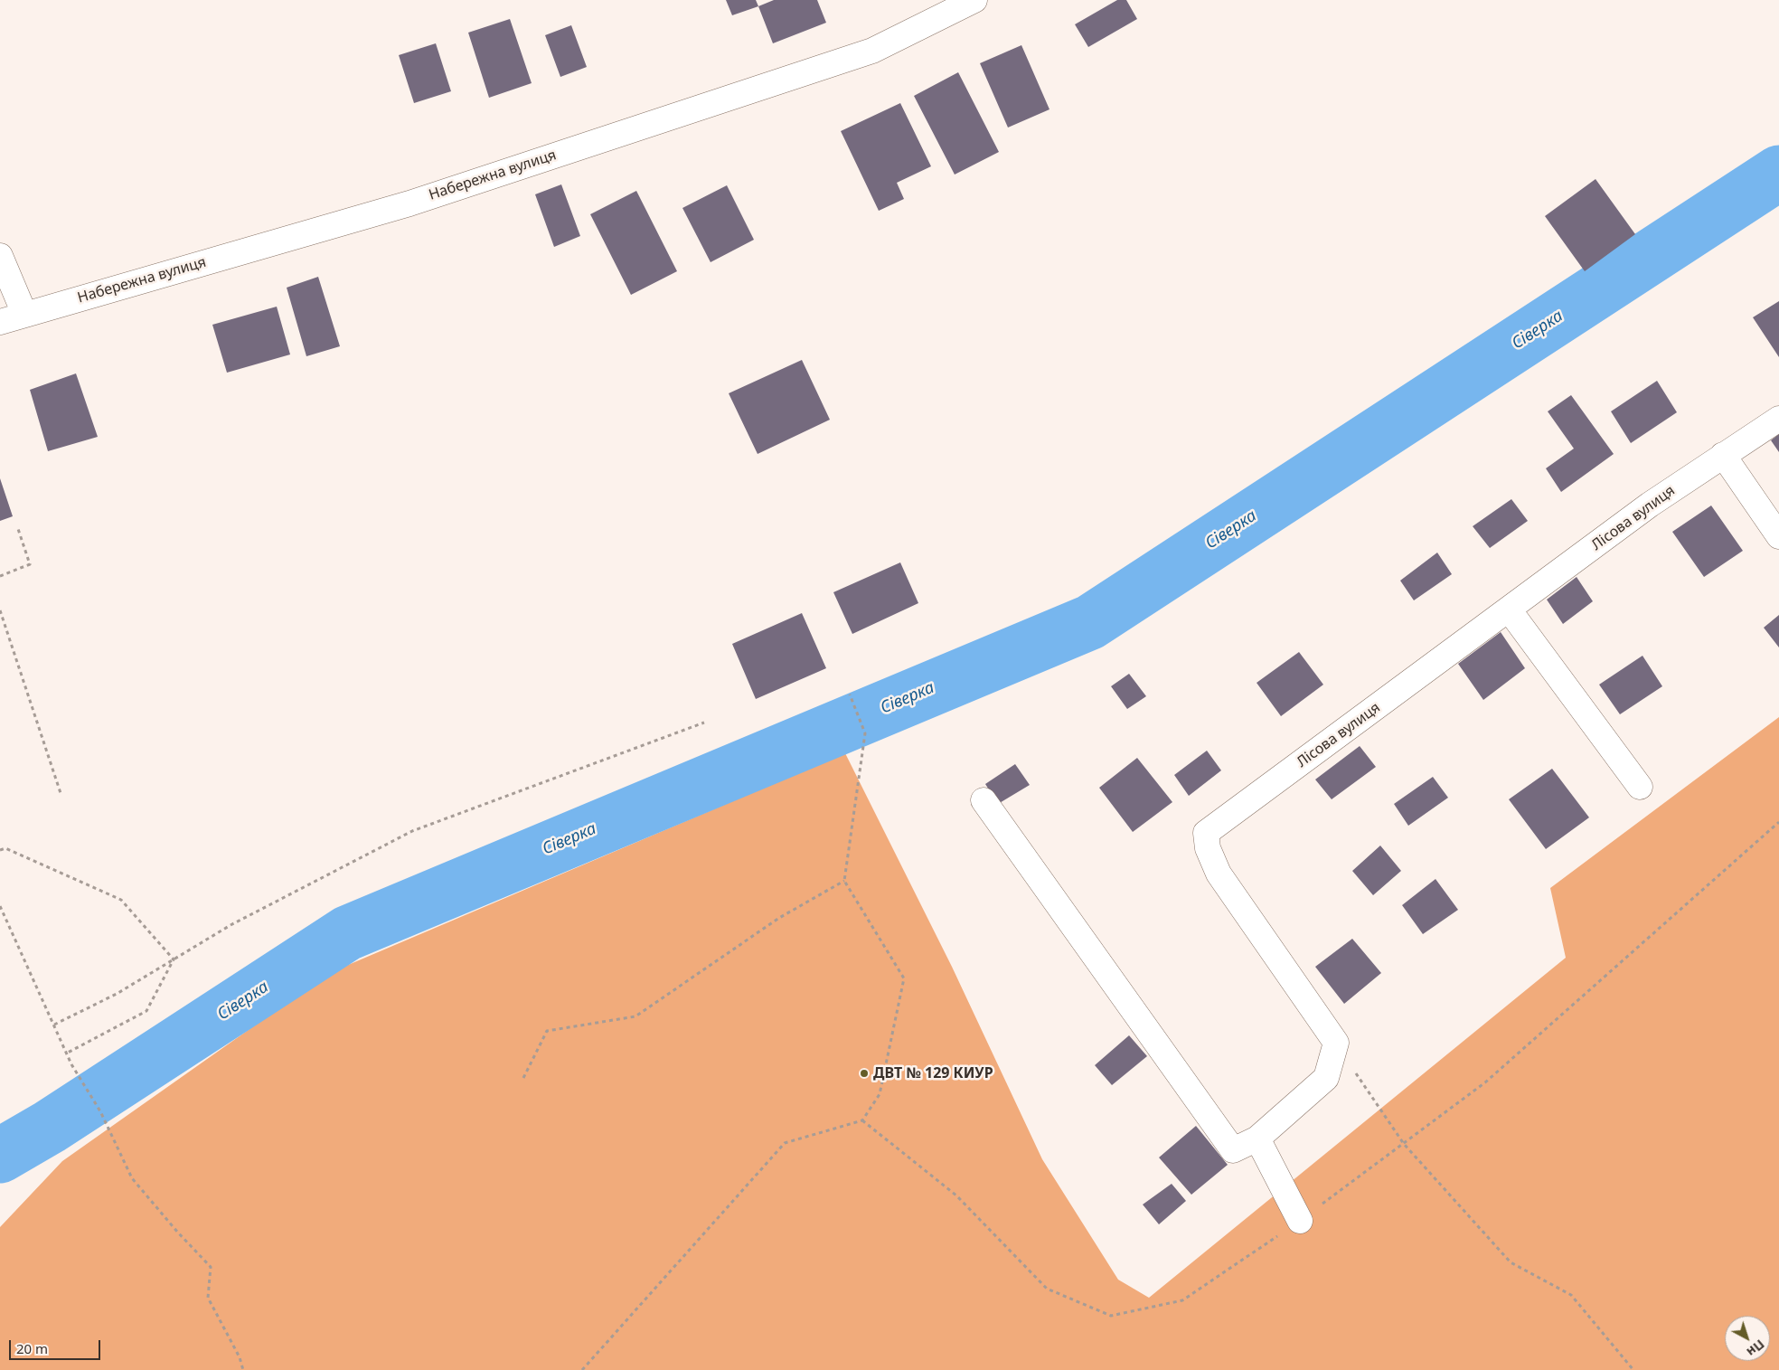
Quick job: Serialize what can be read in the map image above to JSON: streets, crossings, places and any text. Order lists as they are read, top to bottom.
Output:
{
  "streets": {
    "street": ["Набережна вулиця", "Лісова вулиця"]
  },
  "water": ["Сіверка"],
  "places": ["ДВТ № 129 КИУР"],
  "scale_bar": "20 m",
  "north": "bottom right"
}
